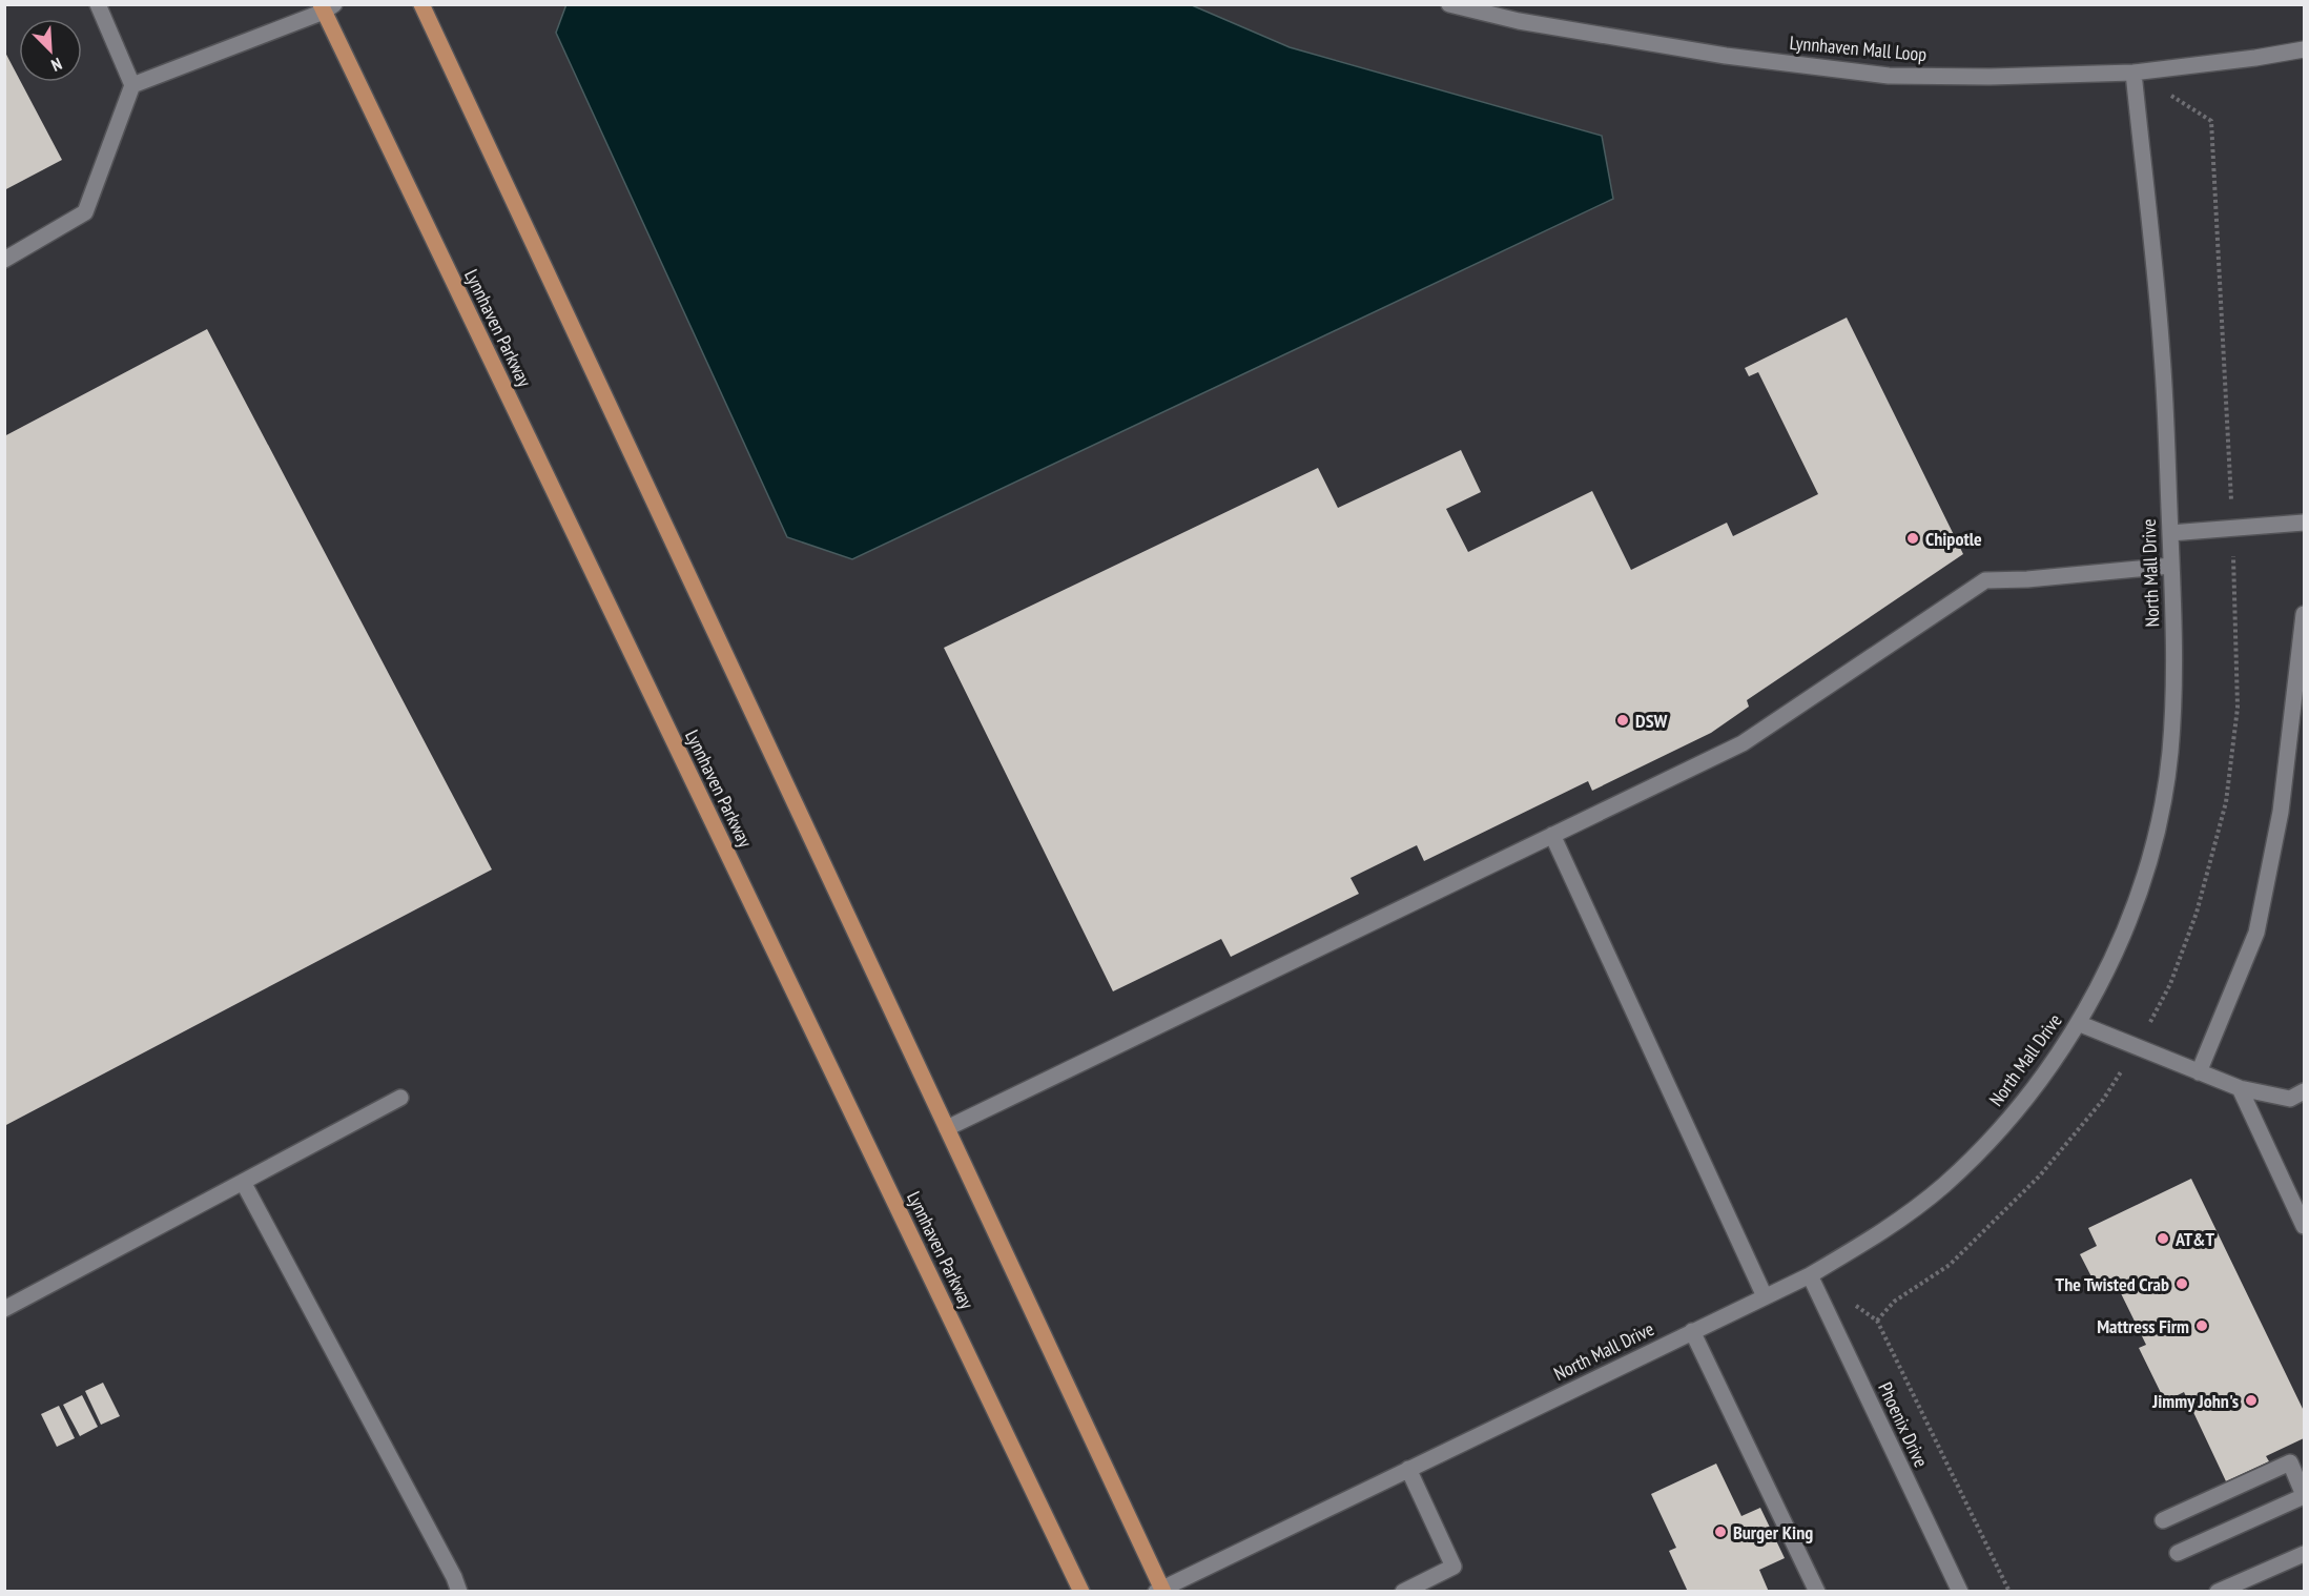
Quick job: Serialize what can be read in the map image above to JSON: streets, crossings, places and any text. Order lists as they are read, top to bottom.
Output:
{
  "streets": {
    "main road": ["Lynnhaven Parkway"],
    "street": ["Lynnhaven Mall Loop", "North Mall Drive", "Phoenix Drive"]
  },
  "crossings": [
    ["Lynnhaven Mall Loop", "North Mall Drive"],
    ["North Mall Drive", "Phoenix Drive"]
  ],
  "places": [
    "Chipotle",
    "DSW",
    "AT&T",
    "The Twisted Crab",
    "Mattress Firm",
    "Jimmy John's",
    "Burger King"
  ],
  "north": "bottom right"
}
